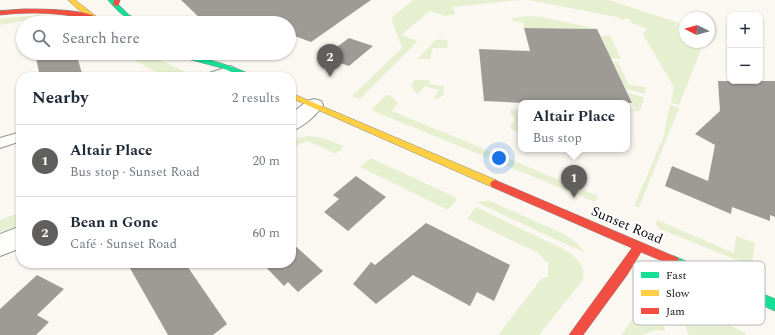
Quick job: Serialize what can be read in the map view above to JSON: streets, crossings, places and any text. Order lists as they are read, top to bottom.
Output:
{
  "streets": {
    "main road": ["Sunset Road"]
  },
  "legend": ["Fast", "Slow", "Jam"],
  "north": "left",
  "page": {
    "map_buttons": ["+", "−"],
    "search": "Search here",
    "pins": ["2", "1"],
    "heading": ["Nearby", "2 results"],
    "popup": ["Altair Place", "Bus stop"],
    "list": [
      {
        "mark": "1",
        "name": "Altair Place",
        "note": "Bus stop · Sunset Road",
        "value": "20 m"
      },
      {
        "mark": "2",
        "name": "Bean n Gone",
        "note": "Café · Sunset Road",
        "value": "60 m"
      }
    ]
  }
}
